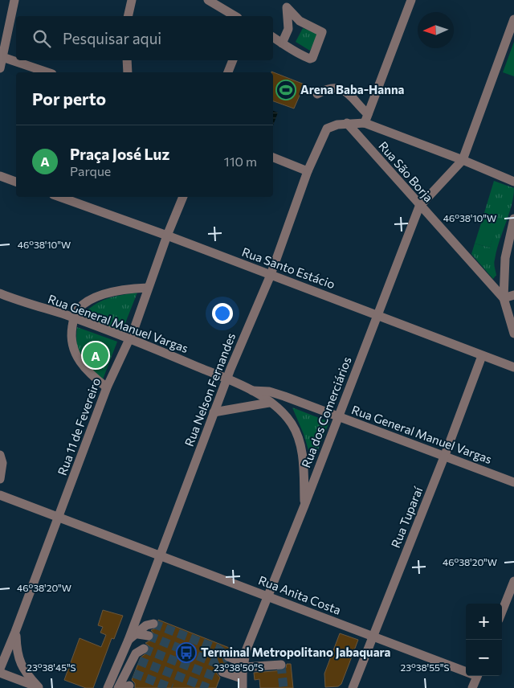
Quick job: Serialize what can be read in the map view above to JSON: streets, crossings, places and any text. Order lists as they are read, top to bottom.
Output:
{
  "streets": {
    "street": [
      "Rua São Borja",
      "Rua Santo Estácio",
      "Rua General Manuel Vargas",
      "Rua Nelson Fernandes",
      "Rua dos Comerciários",
      "Rua 11 de Fevereiro",
      "Rua Tuparaí",
      "Rua Anita Costa"
    ]
  },
  "crossings": [
    ["Rua São Borja", "Rua Nelson Fernandes"],
    ["Rua São Borja", "Rua dos Comerciários"],
    ["Rua Santo Estácio", "Rua Nelson Fernandes"],
    ["Rua Santo Estácio", "Rua dos Comerciários"],
    ["Rua Santo Estácio", "Rua 11 de Fevereiro"],
    ["Rua Santo Estácio", "Rua Tuparaí"],
    ["Rua General Manuel Vargas", "Rua Nelson Fernandes"],
    ["Rua General Manuel Vargas", "Rua dos Comerciários"],
    ["Rua General Manuel Vargas", "Rua 11 de Fevereiro"],
    ["Rua General Manuel Vargas", "Rua Tuparaí"],
    ["Rua Nelson Fernandes", "Rua Anita Costa"],
    ["Rua dos Comerciários", "Rua Anita Costa"],
    ["Rua 11 de Fevereiro", "Rua Anita Costa"],
    ["Rua Tuparaí", "Rua Anita Costa"]
  ],
  "places": {
    "sports": ["Arena Baba-Hanna"],
    "bus stop": ["Terminal Metropolitano Jabaquara"]
  },
  "north": "left",
  "page": {
    "search": "Pesquisar aqui",
    "heading": "Por perto",
    "list": [
      {
        "mark": "A",
        "name": "Praça José Luz",
        "note": "Parque",
        "value": "110 m"
      }
    ],
    "pins": "A",
    "map_buttons": ["+", "−"]
  },
  "coordinates": [
    "46°38'10\"W",
    "46°38'20\"W",
    "23°38'45\"S",
    "23°38'50\"S",
    "23°38'55\"S"
  ]
}
